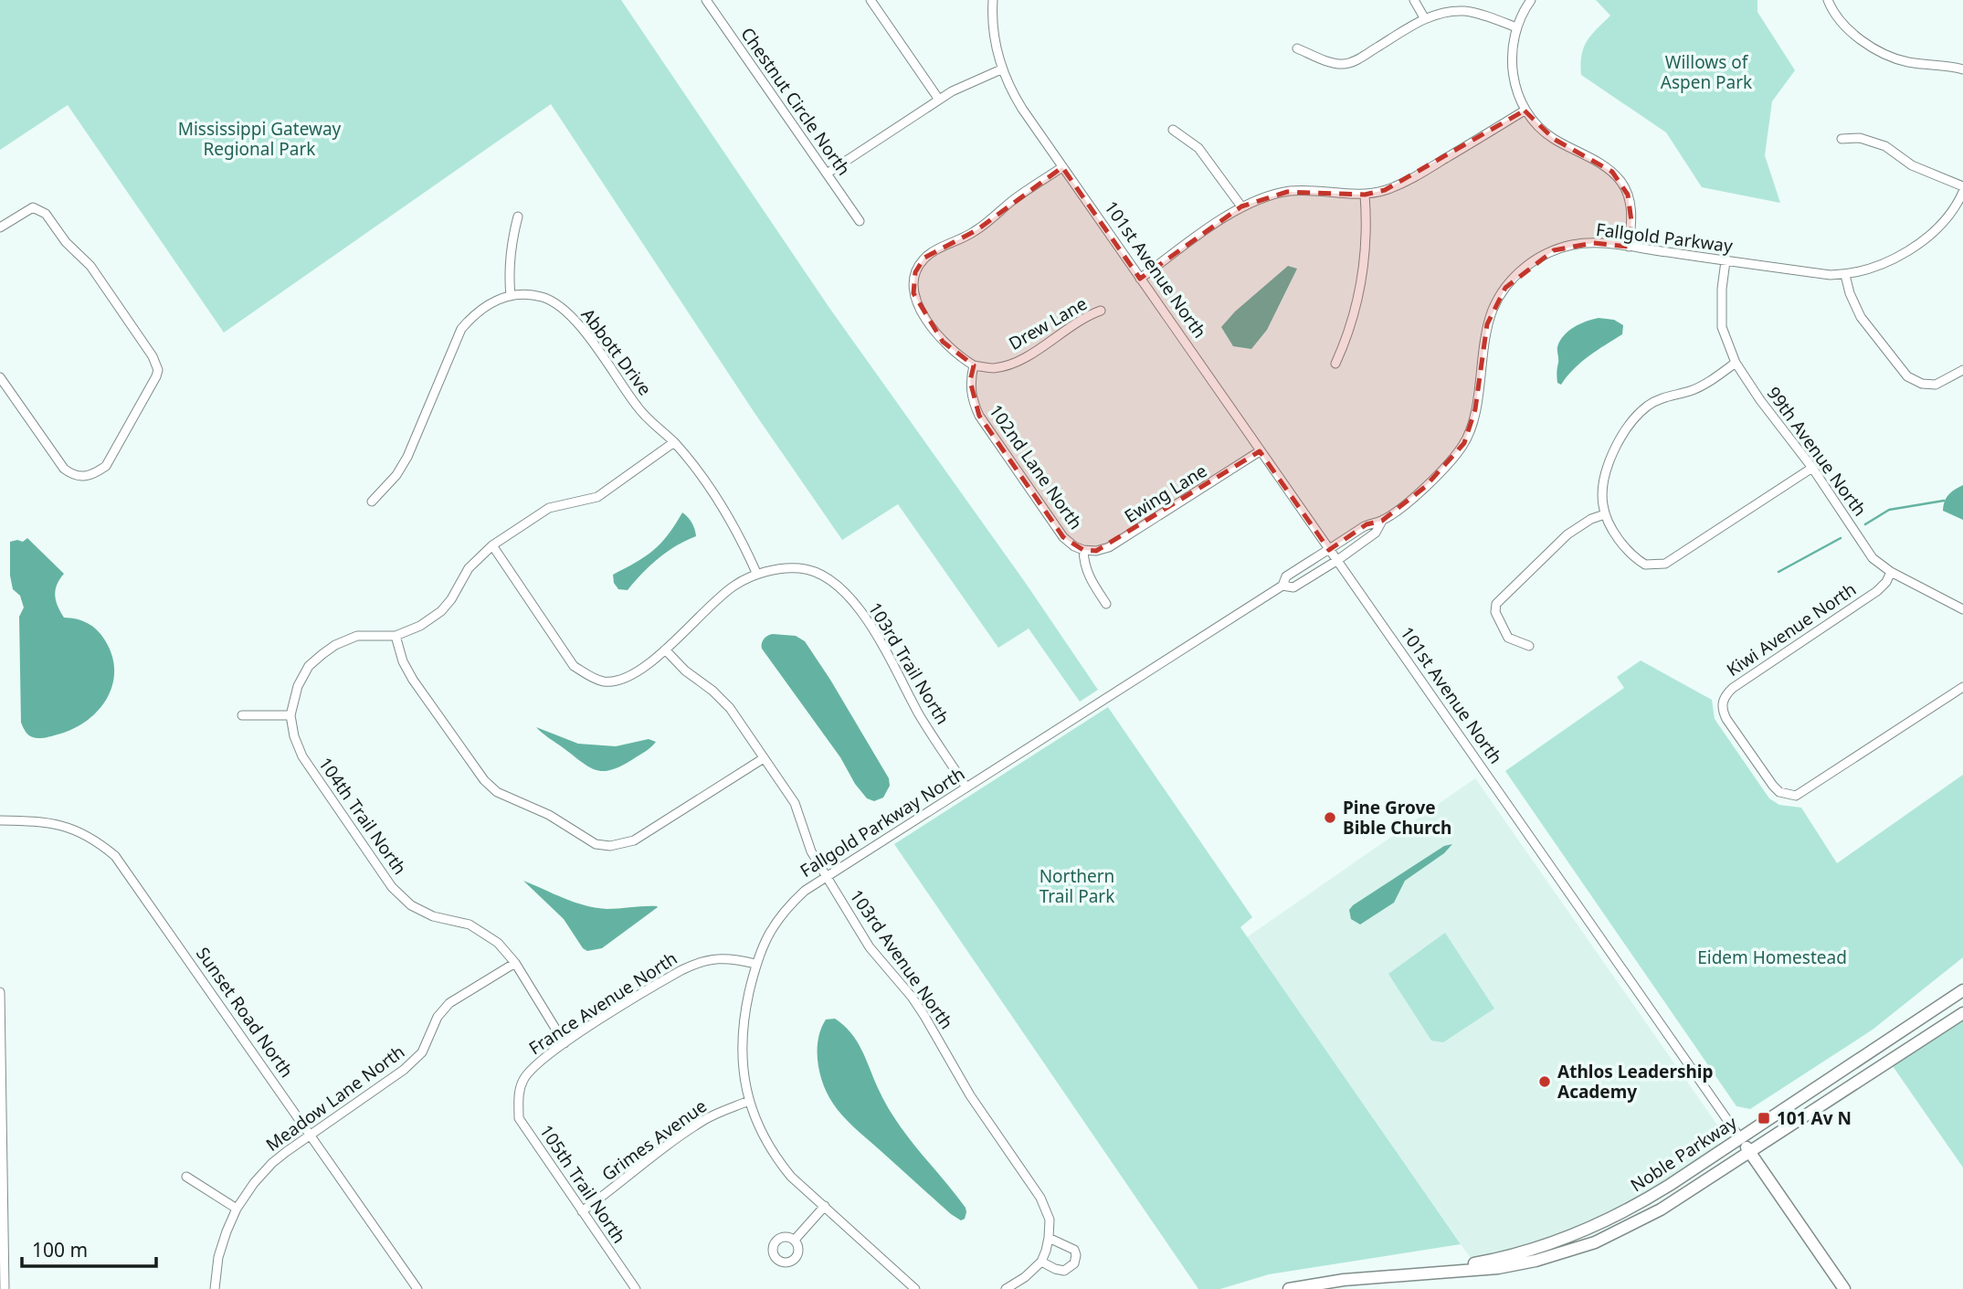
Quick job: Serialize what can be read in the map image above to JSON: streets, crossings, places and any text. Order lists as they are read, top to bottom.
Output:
{
  "streets": {
    "main road": ["101st Avenue North", "Noble Parkway"],
    "street": [
      "Chestnut Circle North",
      "Fallgold Parkway",
      "Drew Lane",
      "Abbott Drive",
      "99th Avenue North",
      "102nd Lane North",
      "Ewing Lane",
      "Kiwi Avenue North",
      "103rd Trail North",
      "104th Trail North",
      "Fallgold Parkway North",
      "103rd Avenue North",
      "France Avenue North",
      "Sunset Road North",
      "Meadow Lane North",
      "Grimes Avenue",
      "105th Trail North"
    ]
  },
  "crossings": [
    ["Fallgold Parkway", "99th Avenue North"],
    ["Fallgold Parkway", "Fallgold Parkway North"],
    ["101st Avenue North", "Ewing Lane"],
    ["101st Avenue North", "Fallgold Parkway North"],
    ["101st Avenue North", "Noble Parkway"],
    ["Drew Lane", "102nd Lane North"],
    ["Abbott Drive", "103rd Trail North"],
    ["99th Avenue North", "Kiwi Avenue North"],
    ["102nd Lane North", "Ewing Lane"],
    ["103rd Trail North", "Fallgold Parkway North"],
    ["103rd Trail North", "103rd Avenue North"],
    ["104th Trail North", "France Avenue North"],
    ["104th Trail North", "Meadow Lane North"],
    ["Fallgold Parkway North", "103rd Avenue North"],
    ["Fallgold Parkway North", "France Avenue North"],
    ["Fallgold Parkway North", "Grimes Avenue"],
    ["France Avenue North", "105th Trail North"],
    ["Sunset Road North", "Meadow Lane North"],
    ["Grimes Avenue", "105th Trail North"]
  ],
  "parks": [
    "Willows of Aspen Park",
    "Mississippi Gateway Regional Park",
    "Northern Trail Park",
    "Eidem Homestead"
  ],
  "places": {
    "other": ["Pine Grove Bible Church", "Athlos Leadership Academy"],
    "transit": ["101 Av N"]
  },
  "scale_bar": "100 m"
}
